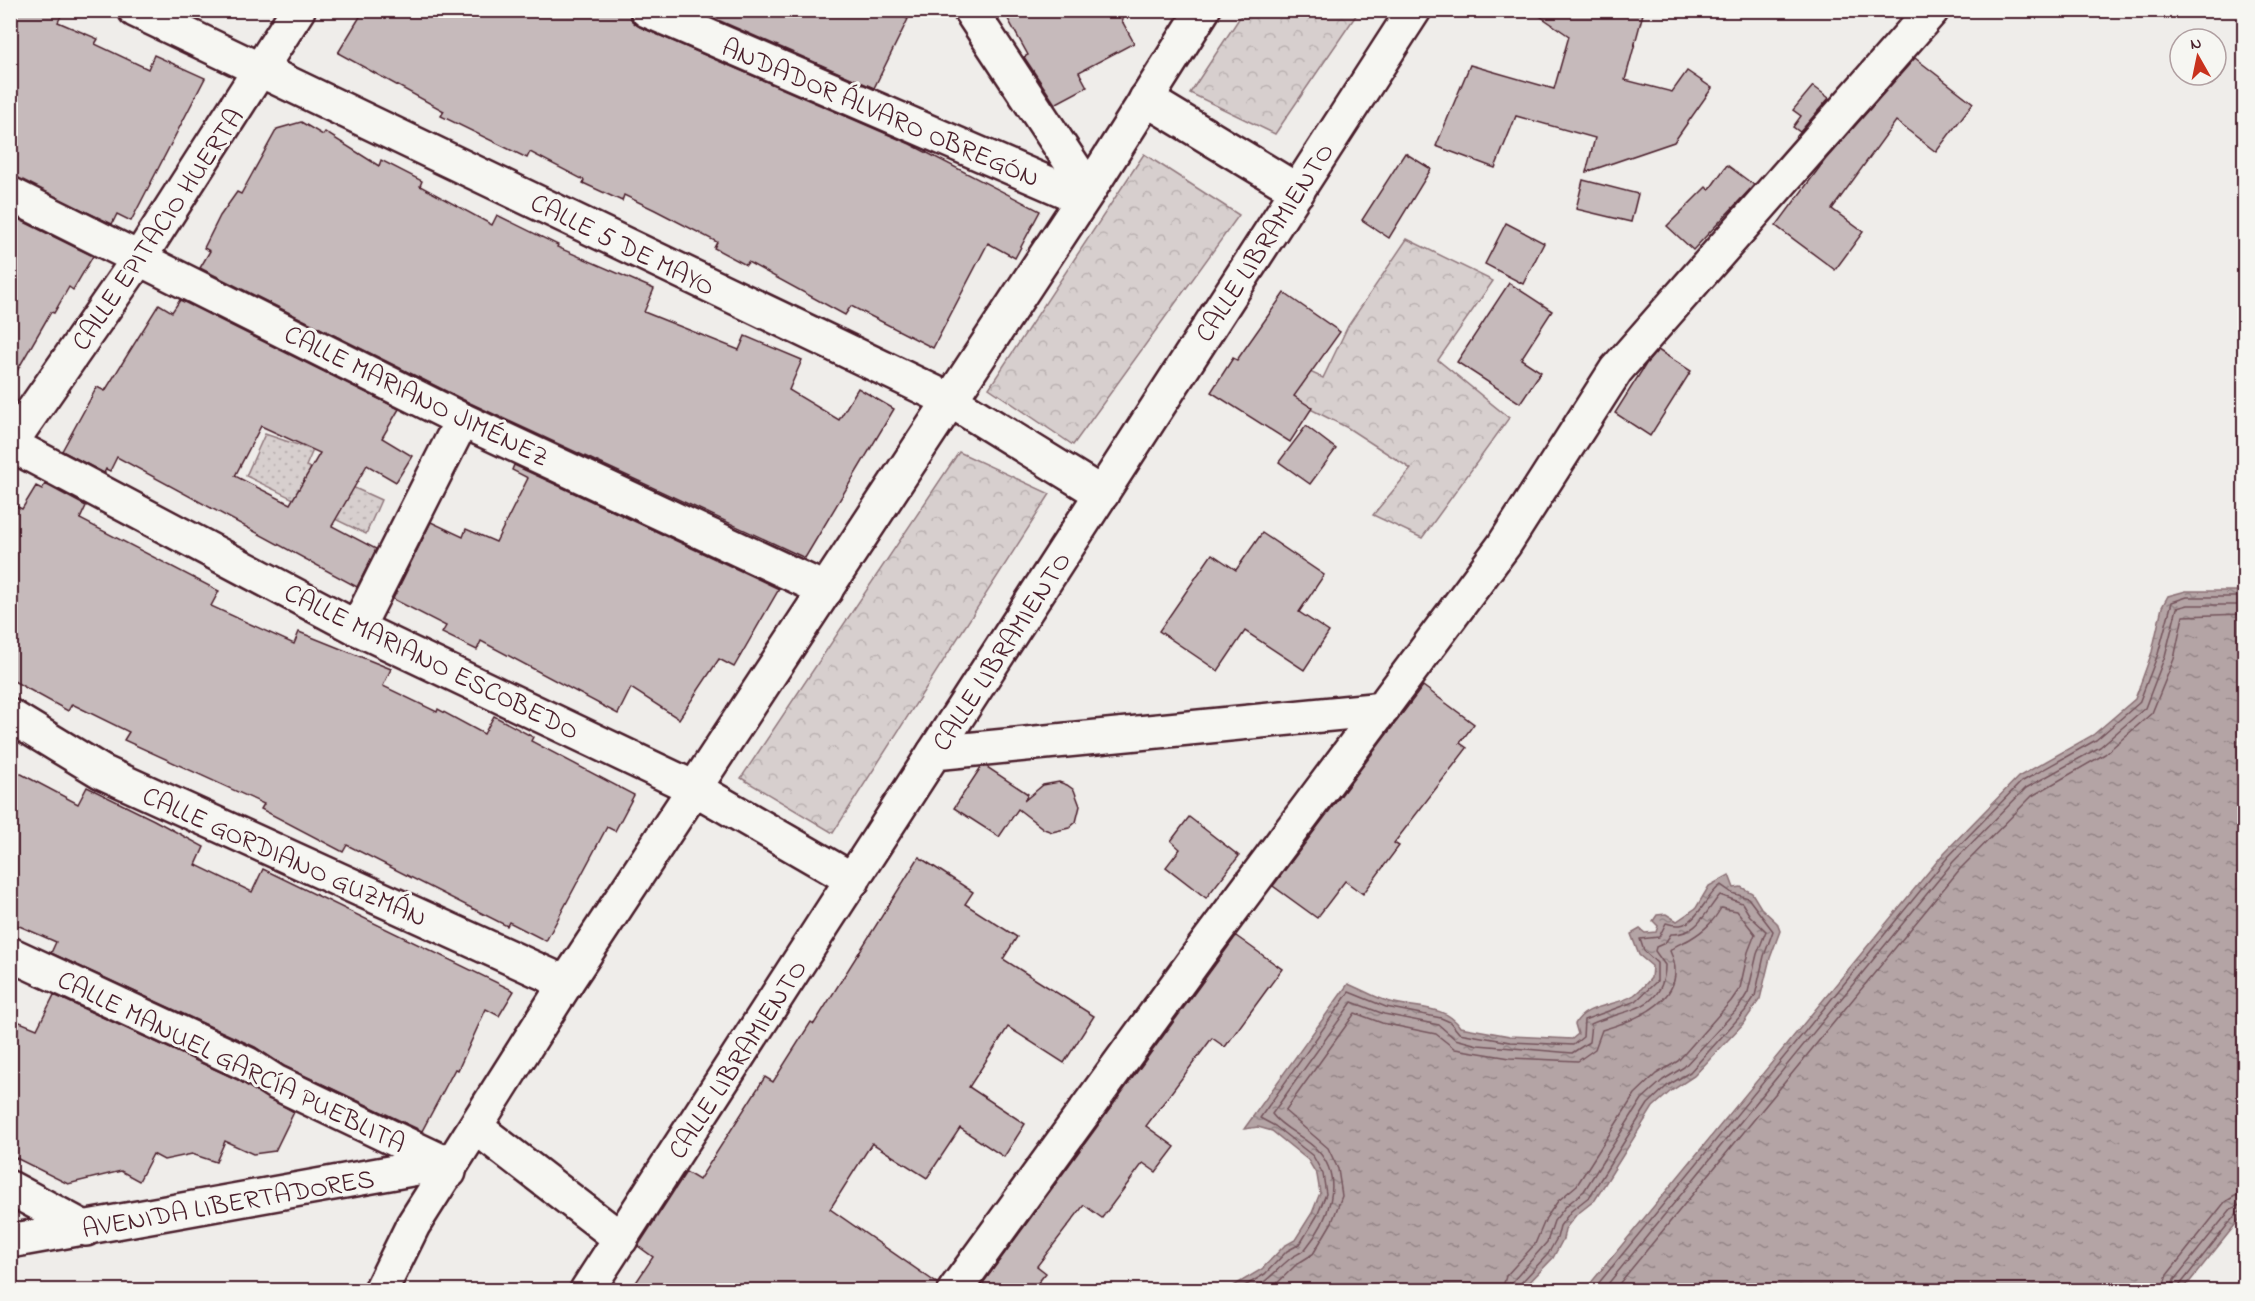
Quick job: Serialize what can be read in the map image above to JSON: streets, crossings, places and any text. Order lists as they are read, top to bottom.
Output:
{
  "streets": {
    "main road": [
      "ANDADOR ÁLVARO OBREGÓN",
      "CALLE EPITACIO HUERTA",
      "CALLE LIBRAMIENTO",
      "CALLE 5 DE MAYO",
      "CALLE MARIANO JIMÉNEZ",
      "CALLE MARIANO ESCOBEDO",
      "CALLE GORDIANO GUZMÁN",
      "CALLE MANUEL GARCÍA PUEBLITA",
      "AVENIDA LIBERTADORES"
    ]
  },
  "crossings": [
    ["CALLE EPITACIO HUERTA", "CALLE 5 DE MAYO"],
    ["CALLE EPITACIO HUERTA", "CALLE MARIANO JIMÉNEZ"],
    ["CALLE EPITACIO HUERTA", "CALLE MARIANO ESCOBEDO"],
    ["CALLE LIBRAMIENTO", "CALLE 5 DE MAYO"],
    ["CALLE LIBRAMIENTO", "CALLE MARIANO ESCOBEDO"],
    ["CALLE MANUEL GARCÍA PUEBLITA", "AVENIDA LIBERTADORES"]
  ],
  "north": "top"
}
